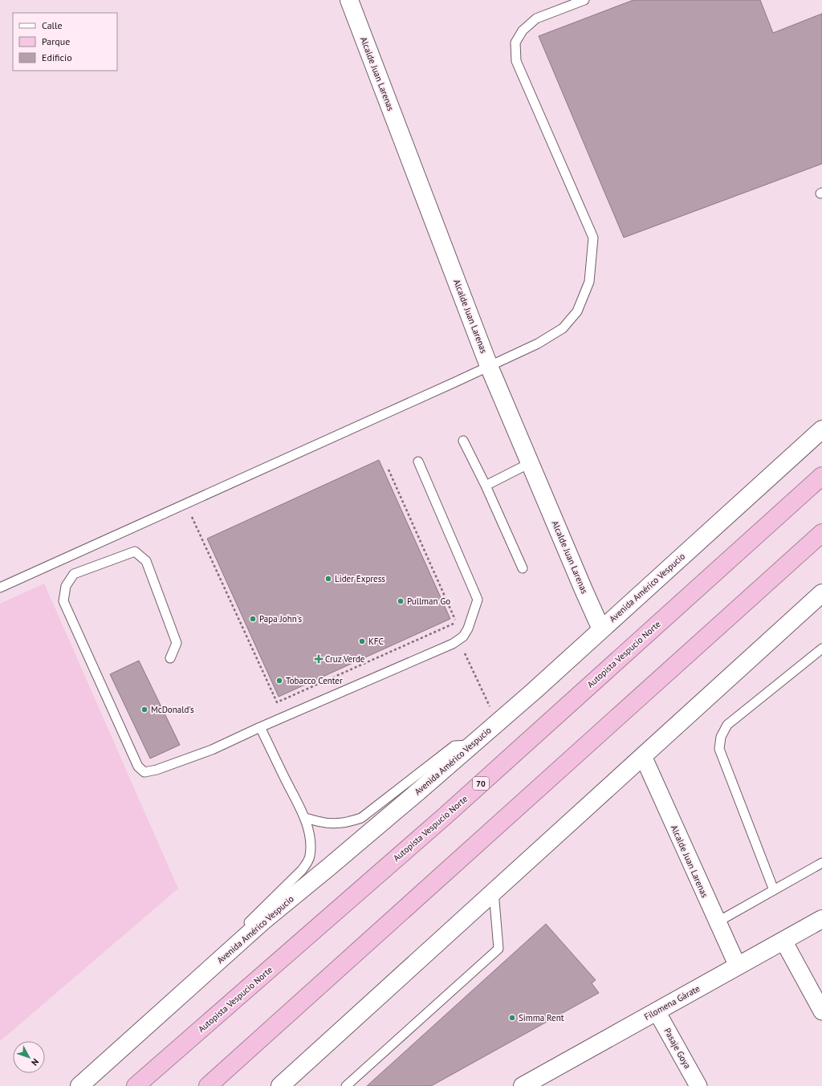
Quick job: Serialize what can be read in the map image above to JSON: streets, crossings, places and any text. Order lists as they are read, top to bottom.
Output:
{
  "streets": {
    "highway": ["Autopista Vespucio Norte", "70"],
    "main road": ["Alcalde Juan Larenas", "Avenida Américo Vespucio", "Filomena Gárate"],
    "street": ["Pasaje Goya"]
  },
  "crossings": [
    ["Alcalde Juan Larenas", "Avenida Américo Vespucio"],
    ["Alcalde Juan Larenas", "Filomena Gárate"],
    ["Filomena Gárate", "Pasaje Goya"]
  ],
  "places": {
    "other": [
      "Lider Express",
      "Pullman Go",
      "Papa John's",
      "KFC",
      "Tobacco Center",
      "McDonald's",
      "Simma Rent"
    ],
    "health": ["Cruz Verde"]
  },
  "legend": ["Calle", "Parque", "Edificio"],
  "north": "bottom right"
}
